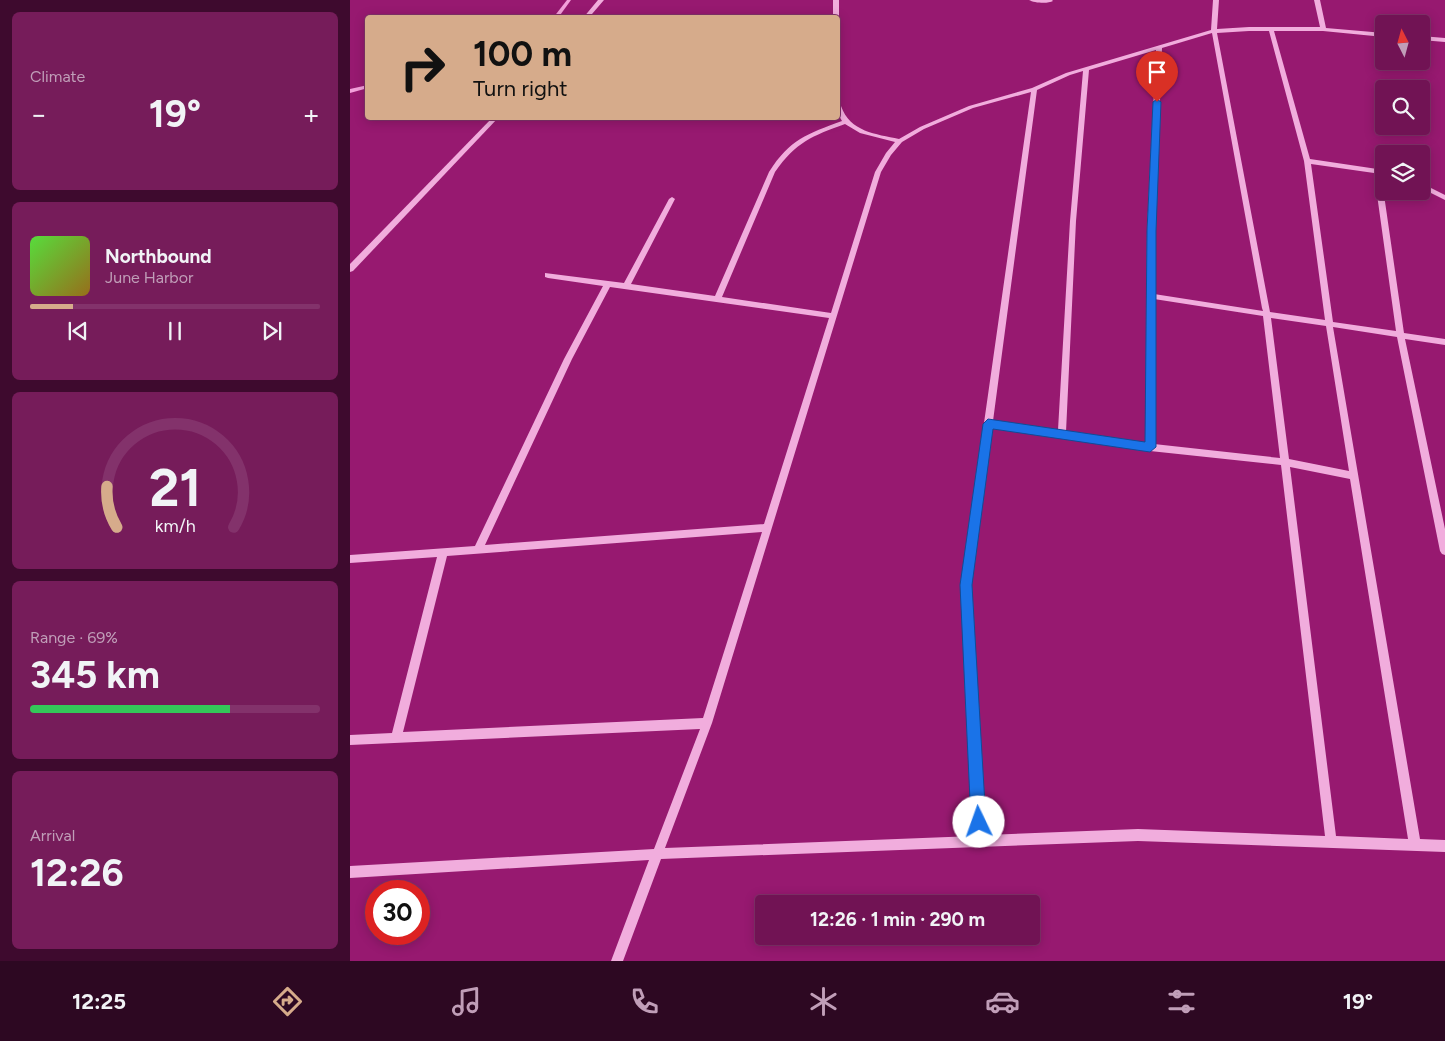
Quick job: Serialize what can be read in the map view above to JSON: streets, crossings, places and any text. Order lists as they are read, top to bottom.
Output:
{
  "north": "top",
  "page": {
    "tile": [
      "Climate",
      ["Range · 69%", "345 km"],
      ["Arrival", "12:26"]
    ],
    "turn": ["100 m", "Turn right"],
    "heat": ["−", "19°", "+"],
    "song": ["Northbound", "June Harbor"],
    "limit": "30",
    "trip": "12:26 · 1 min · 290 m",
    "tabs": ["12:25", "19°"],
    "gauge": ["21", "km/h"]
  }
}
